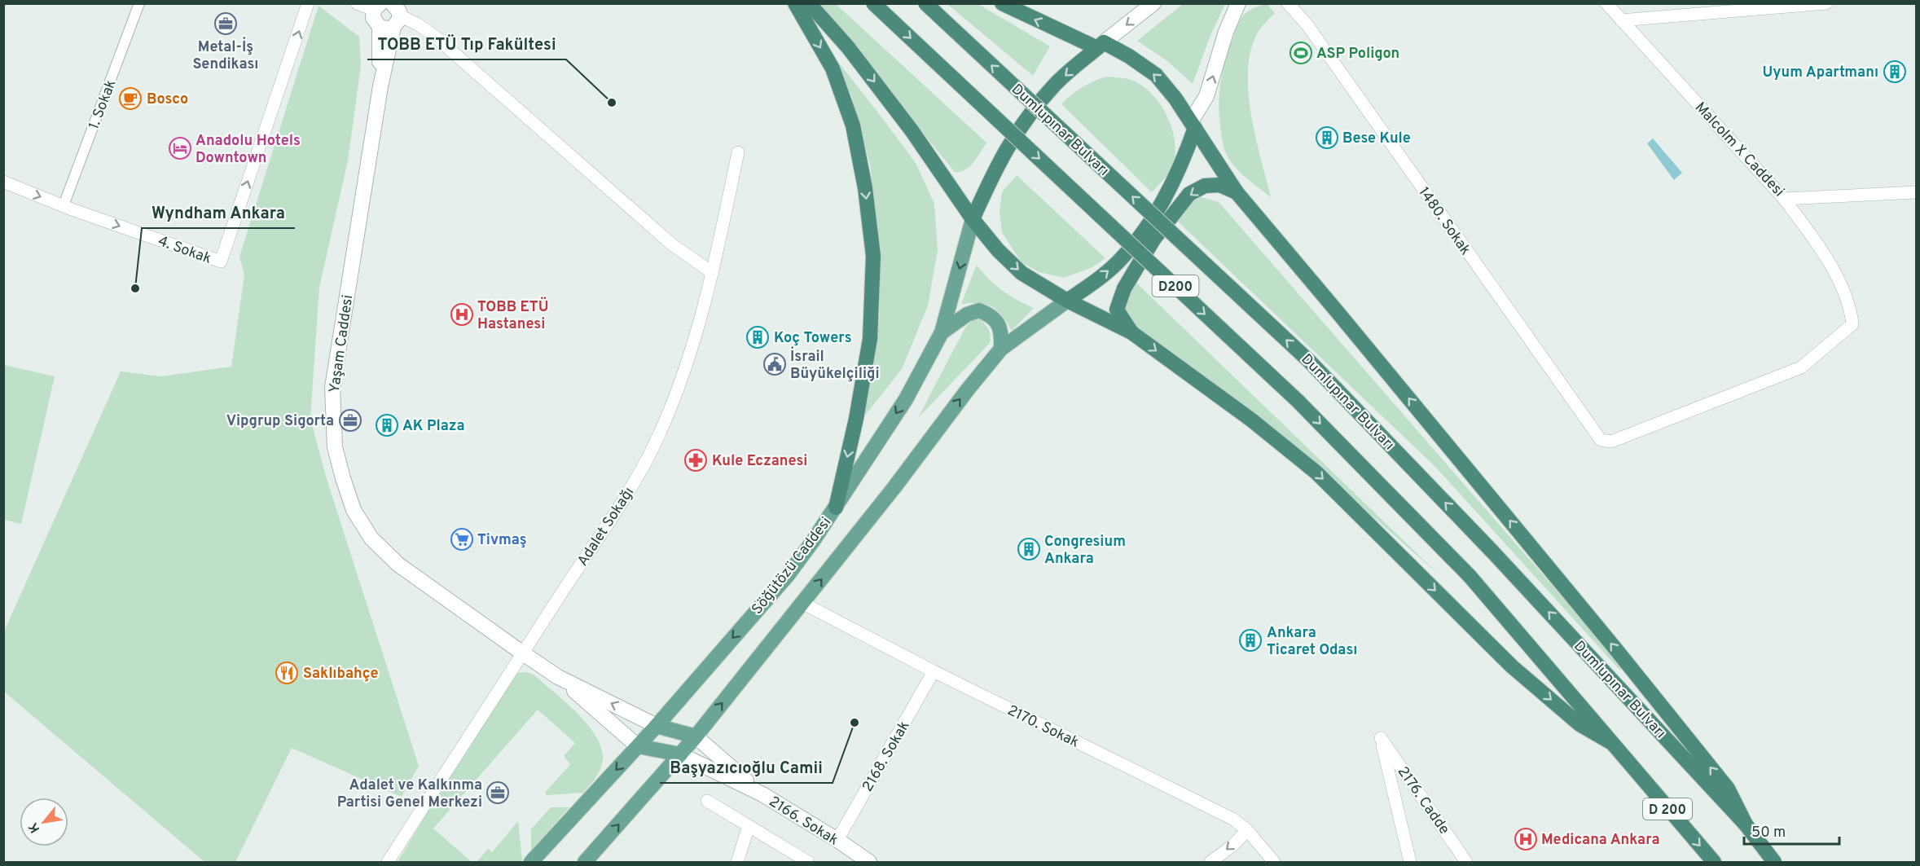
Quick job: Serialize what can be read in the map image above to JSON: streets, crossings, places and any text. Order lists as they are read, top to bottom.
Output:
{
  "streets": {
    "highway": ["Dumlupınar Bulvarı", "D200", "D 200"],
    "main road": ["Söğütözü Caddesi"],
    "street": [
      "1. Sokak",
      "Malcolm X Caddesi",
      "1480. Sokak",
      "4. Sokak",
      "Yaşam Caddesi",
      "Adalet Sokağı",
      "2170. Sokak",
      "2168. Sokak",
      "2176. Cadde",
      "2166. Sokak"
    ]
  },
  "crossings": [
    ["1. Sokak", "4. Sokak"],
    ["Malcolm X Caddesi", "1480. Sokak"],
    ["D200", "D 200"],
    ["Yaşam Caddesi", "Adalet Sokağı"],
    ["Yaşam Caddesi", "Söğütözü Caddesi"],
    ["2170. Sokak", "2168. Sokak"],
    ["2168. Sokak", "2166. Sokak"]
  ],
  "places": {
    "office": ["Metal-İş Sendikası", "Vipgrup Sigorta", "Adalet ve Kalkınma Partisi Genel Merkezi"],
    "sports": ["ASP Poligon"],
    "building": [
      "Uyum Apartmanı",
      "Bese Kule",
      "Koç Towers",
      "AK Plaza",
      "Congresium Ankara",
      "Ankara Ticaret Odası"
    ],
    "cafe": ["Bosco"],
    "other": ["TOBB ETÜ Tıp Fakültesi", "Wyndham Ankara", "Başyazıcıoğlu Camii"],
    "hotel": ["Anadolu Hotels Downtown"],
    "hospital": ["TOBB ETÜ Hastanesi", "Medicana Ankara"],
    "public building": ["İsrail Büyükelçiliği"],
    "pharmacy": ["Kule Eczanesi"],
    "supermarket": ["Tivmaş"],
    "restaurant": ["Saklıbahçe"]
  },
  "scale_bar": "50 m",
  "north": "bottom left"
}
